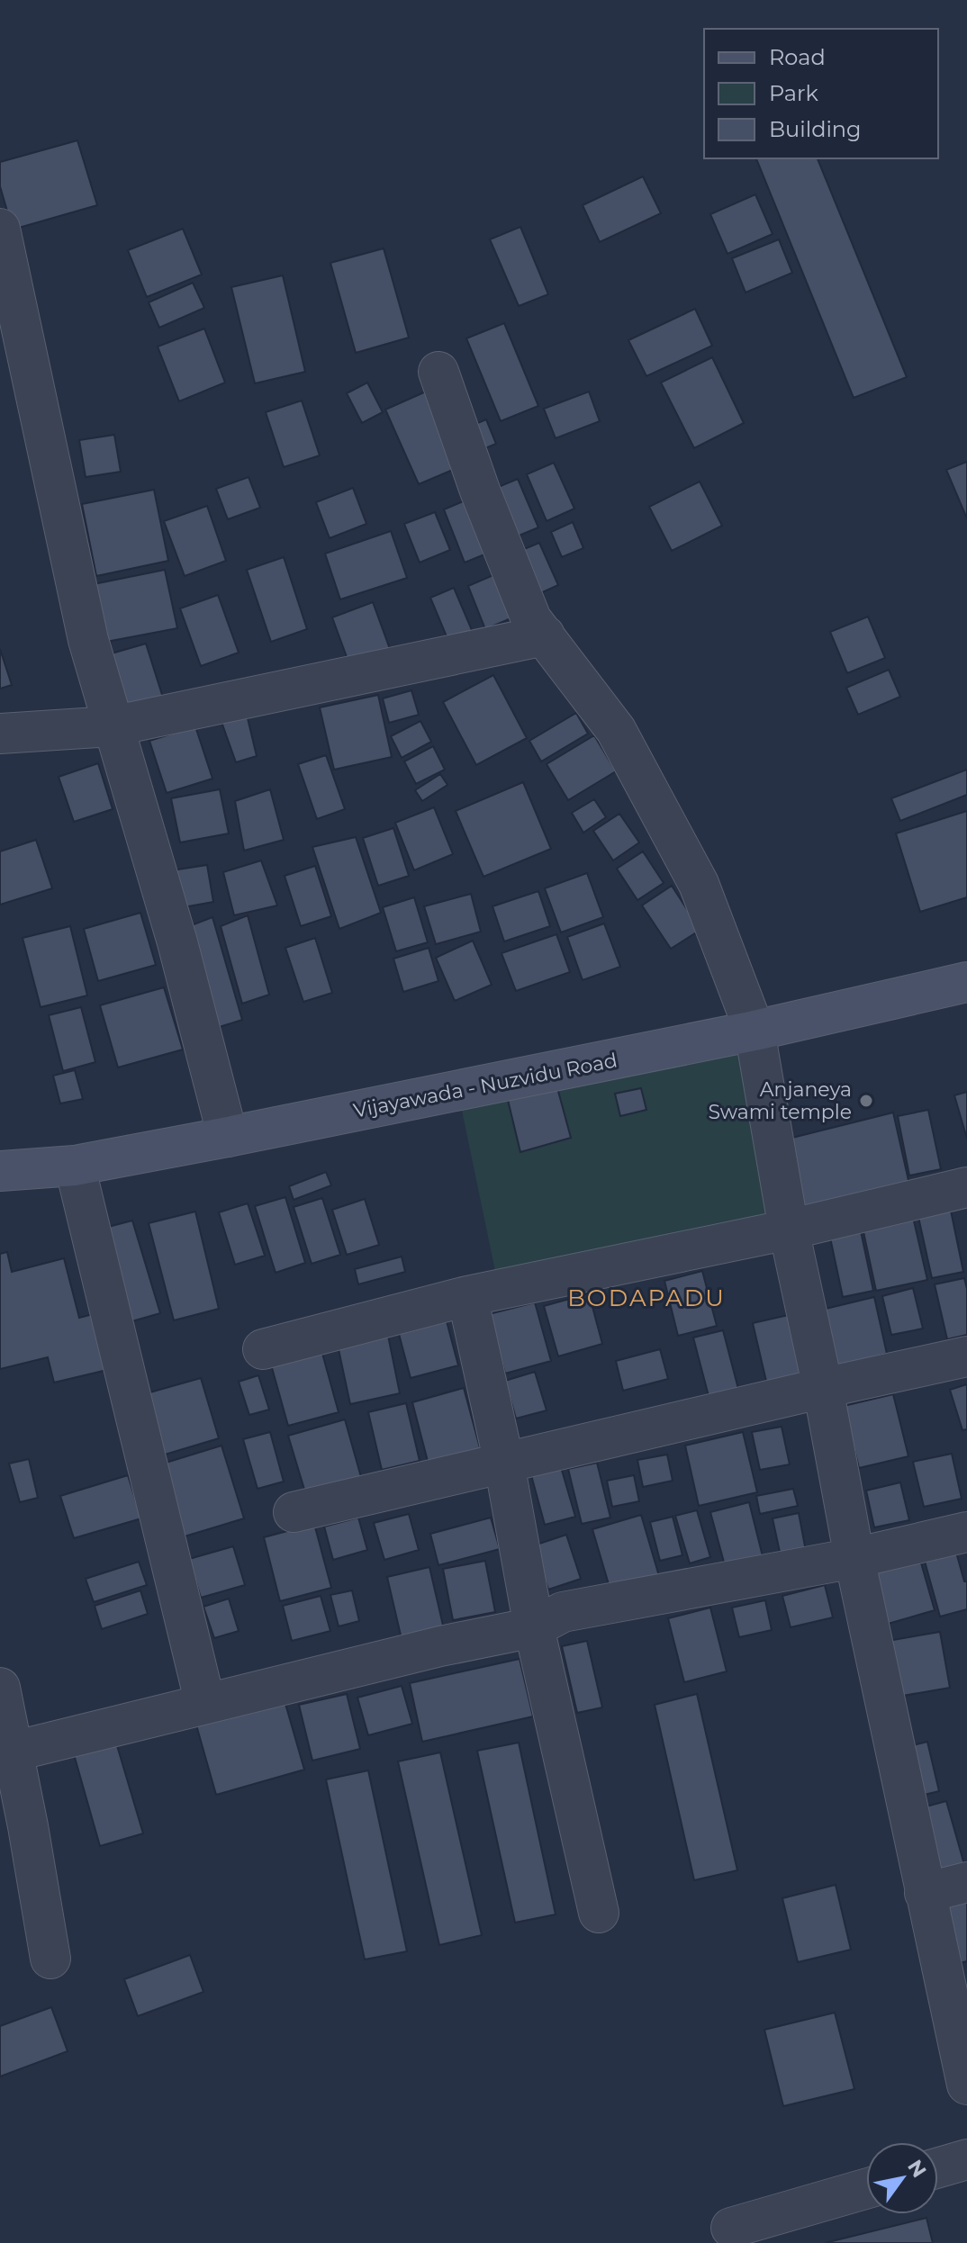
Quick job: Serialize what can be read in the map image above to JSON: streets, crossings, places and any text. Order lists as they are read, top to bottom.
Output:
{
  "streets": {
    "street": ["Vijayawada - Nuzvidu Road"]
  },
  "districts": ["BODAPADU"],
  "places": ["Anjaneya Swami temple"],
  "legend": ["Road", "Park", "Building"],
  "north": "top right"
}
